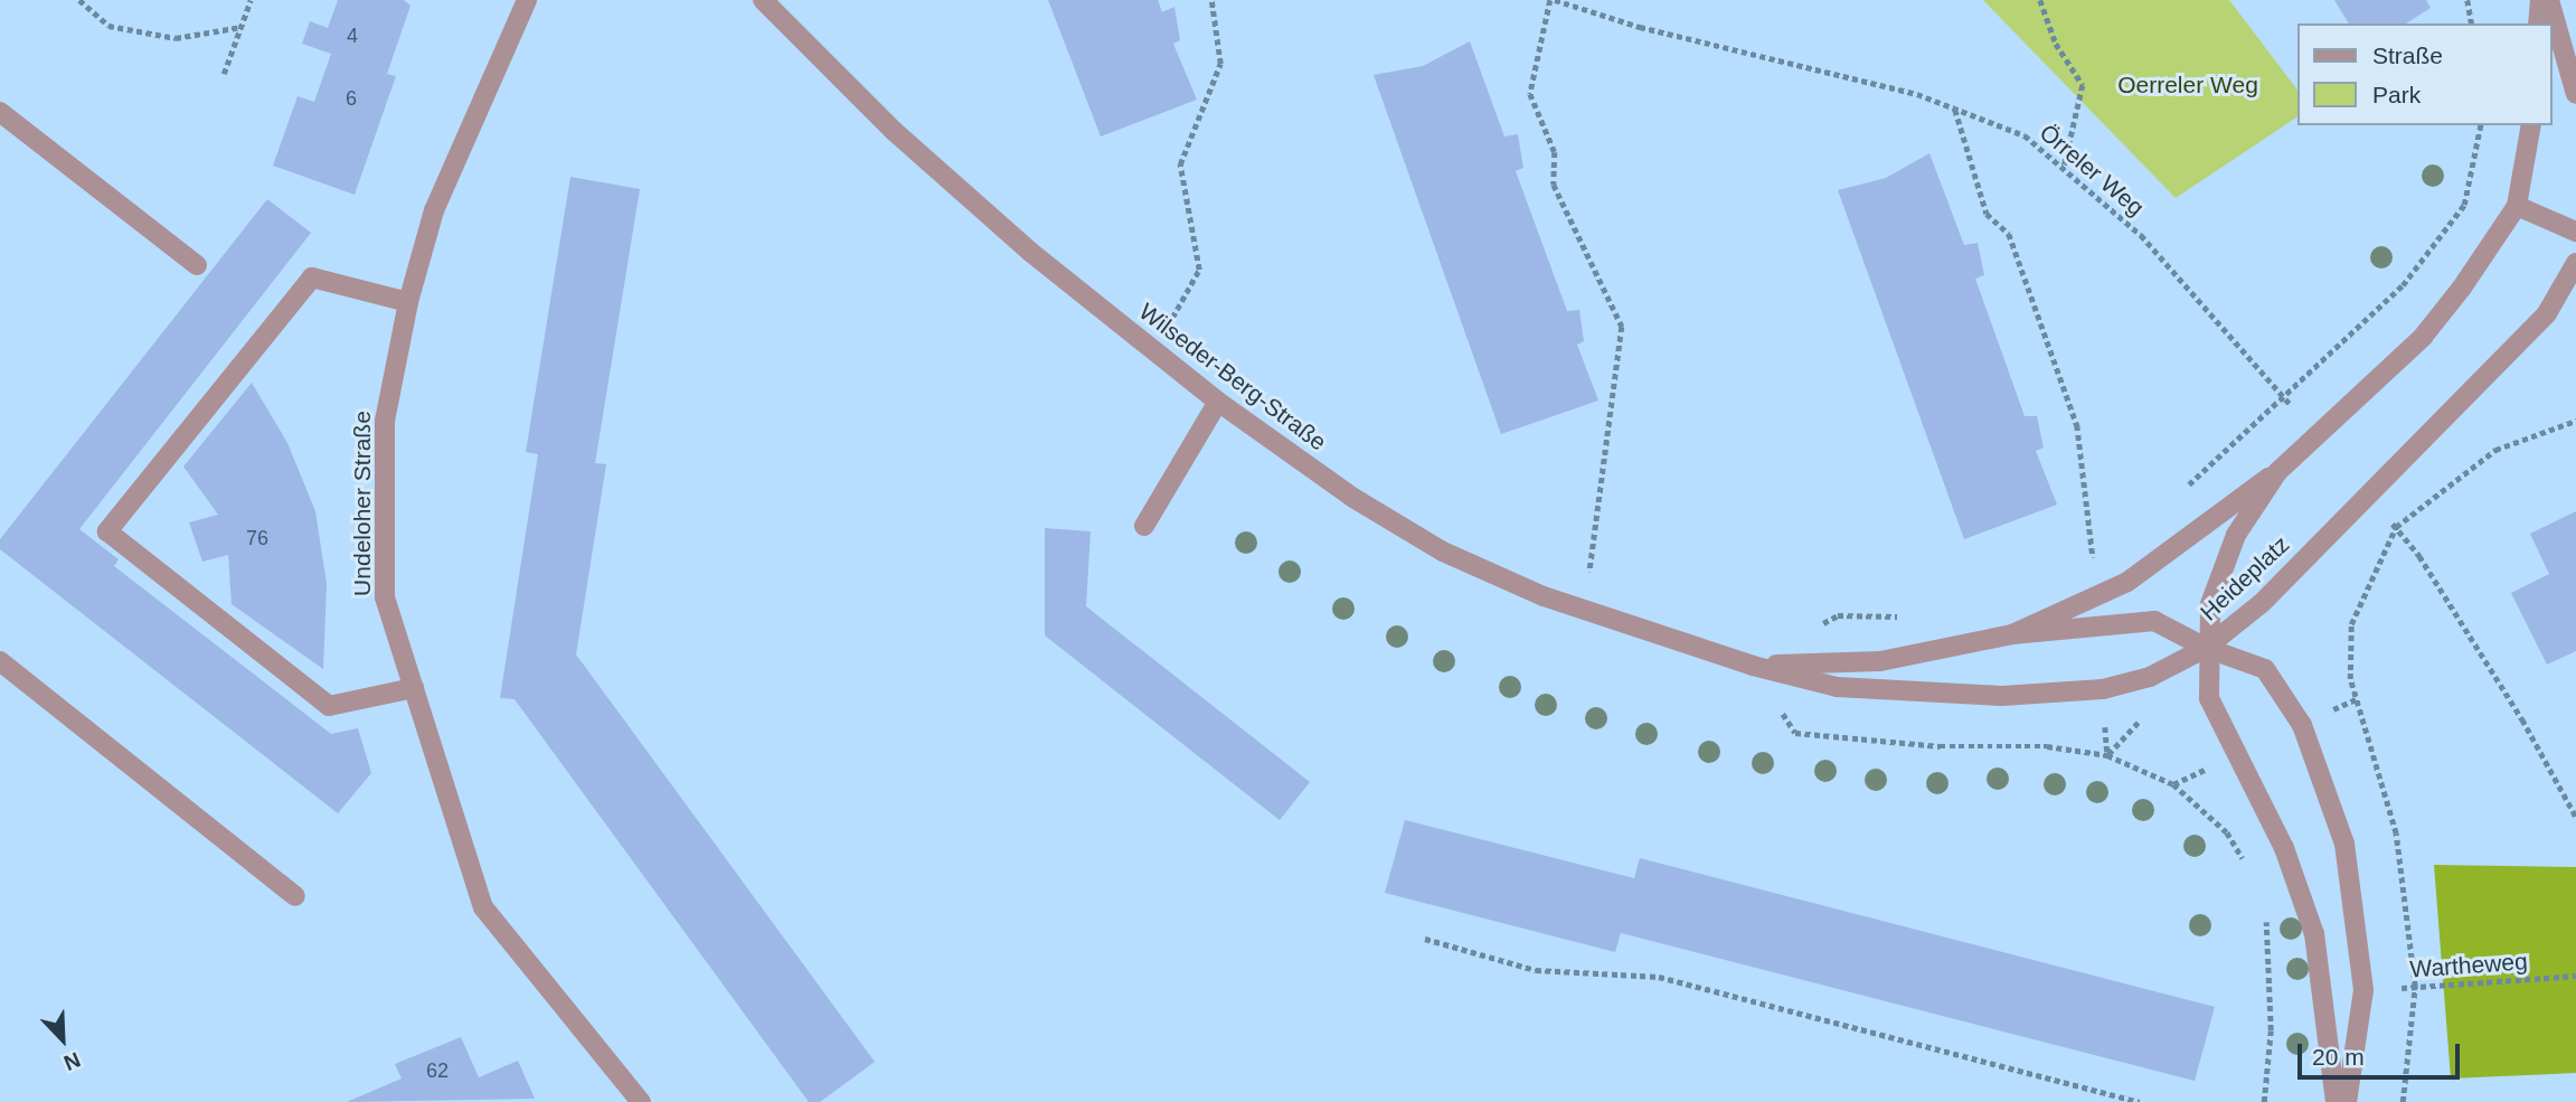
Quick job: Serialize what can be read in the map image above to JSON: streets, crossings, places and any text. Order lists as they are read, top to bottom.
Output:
{
  "streets": {
    "street": ["Wilseder-Berg-Straße", "Undeloher Straße", "Heideplatz"],
    "path": ["Örreler Weg", "Wartheweg"]
  },
  "crossings": [
    ["Örreler Weg", "Heideplatz"],
    ["Wilseder-Berg-Straße", "Heideplatz"]
  ],
  "parks": ["Oerreler Weg"],
  "house_numbers": [
    "4",
    "6",
    "76",
    "62"
  ],
  "legend": ["Straße", "Park"],
  "scale_bar": "20 m",
  "north": "bottom right"
}
